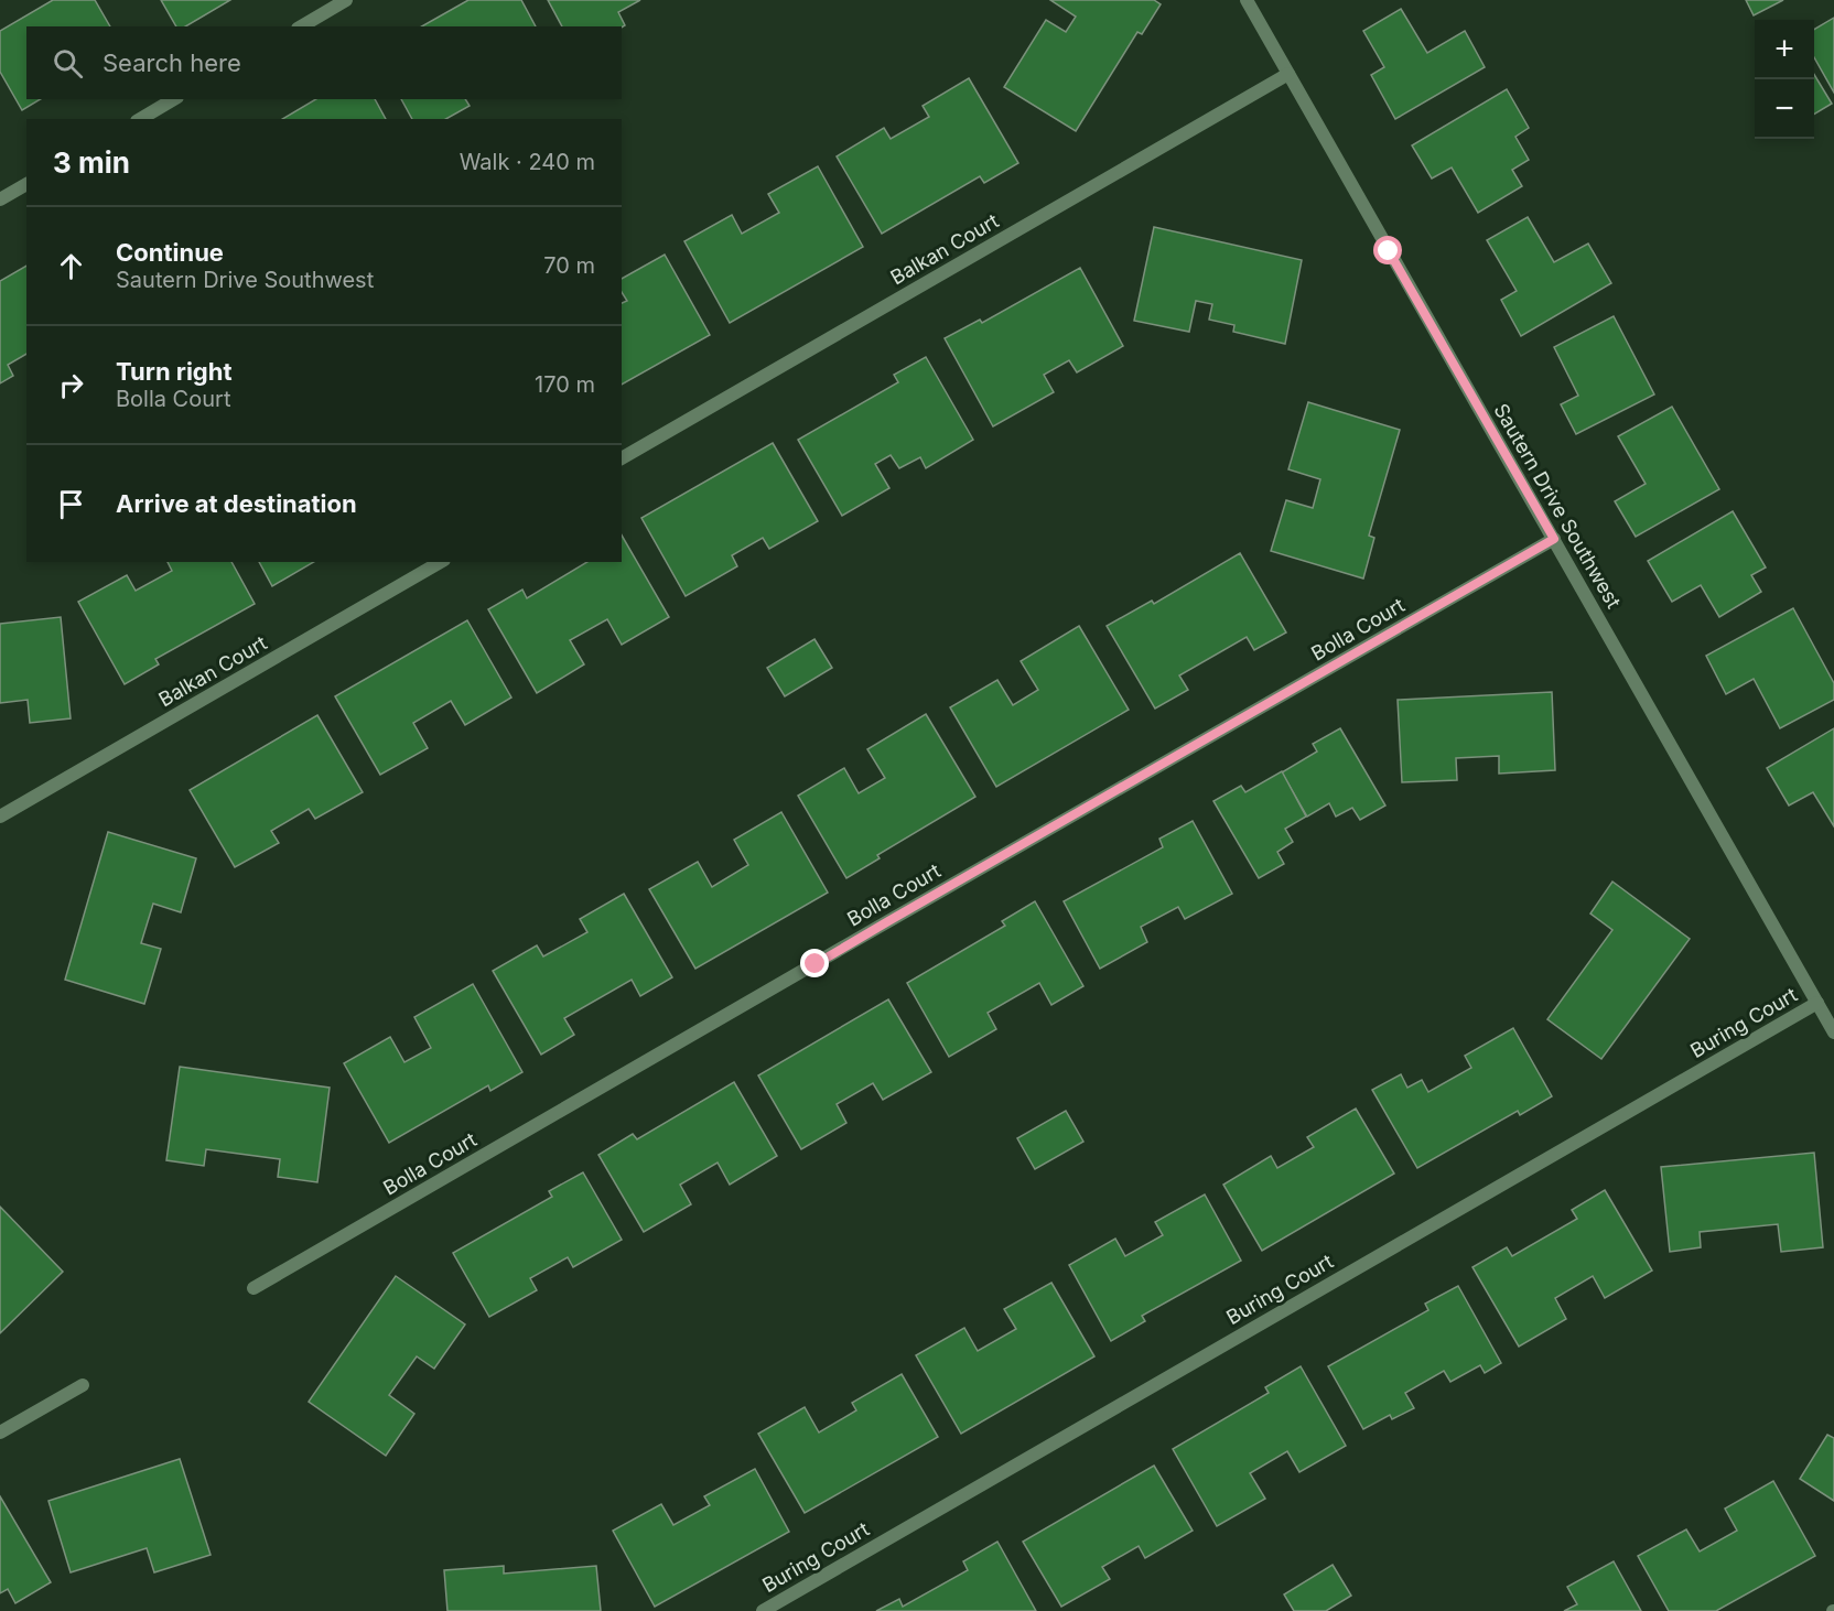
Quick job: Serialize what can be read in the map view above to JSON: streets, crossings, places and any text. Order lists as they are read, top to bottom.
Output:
{
  "streets": {
    "street": [
      "Balkan Court",
      "Sautern Drive Southwest",
      "Bolla Court",
      "Buring Court"
    ]
  },
  "crossings": [
    ["Balkan Court", "Sautern Drive Southwest"],
    ["Sautern Drive Southwest", "Bolla Court"],
    ["Sautern Drive Southwest", "Buring Court"]
  ],
  "page": {
    "map_buttons": ["+", "−"],
    "search": "Search here",
    "heading": ["3 min", "Walk · 240 m"],
    "list": [
      ["Continue", "Sautern Drive Southwest", "70 m"],
      ["Turn right", "Bolla Court", "170 m"],
      "Arrive at destination"
    ]
  }
}
